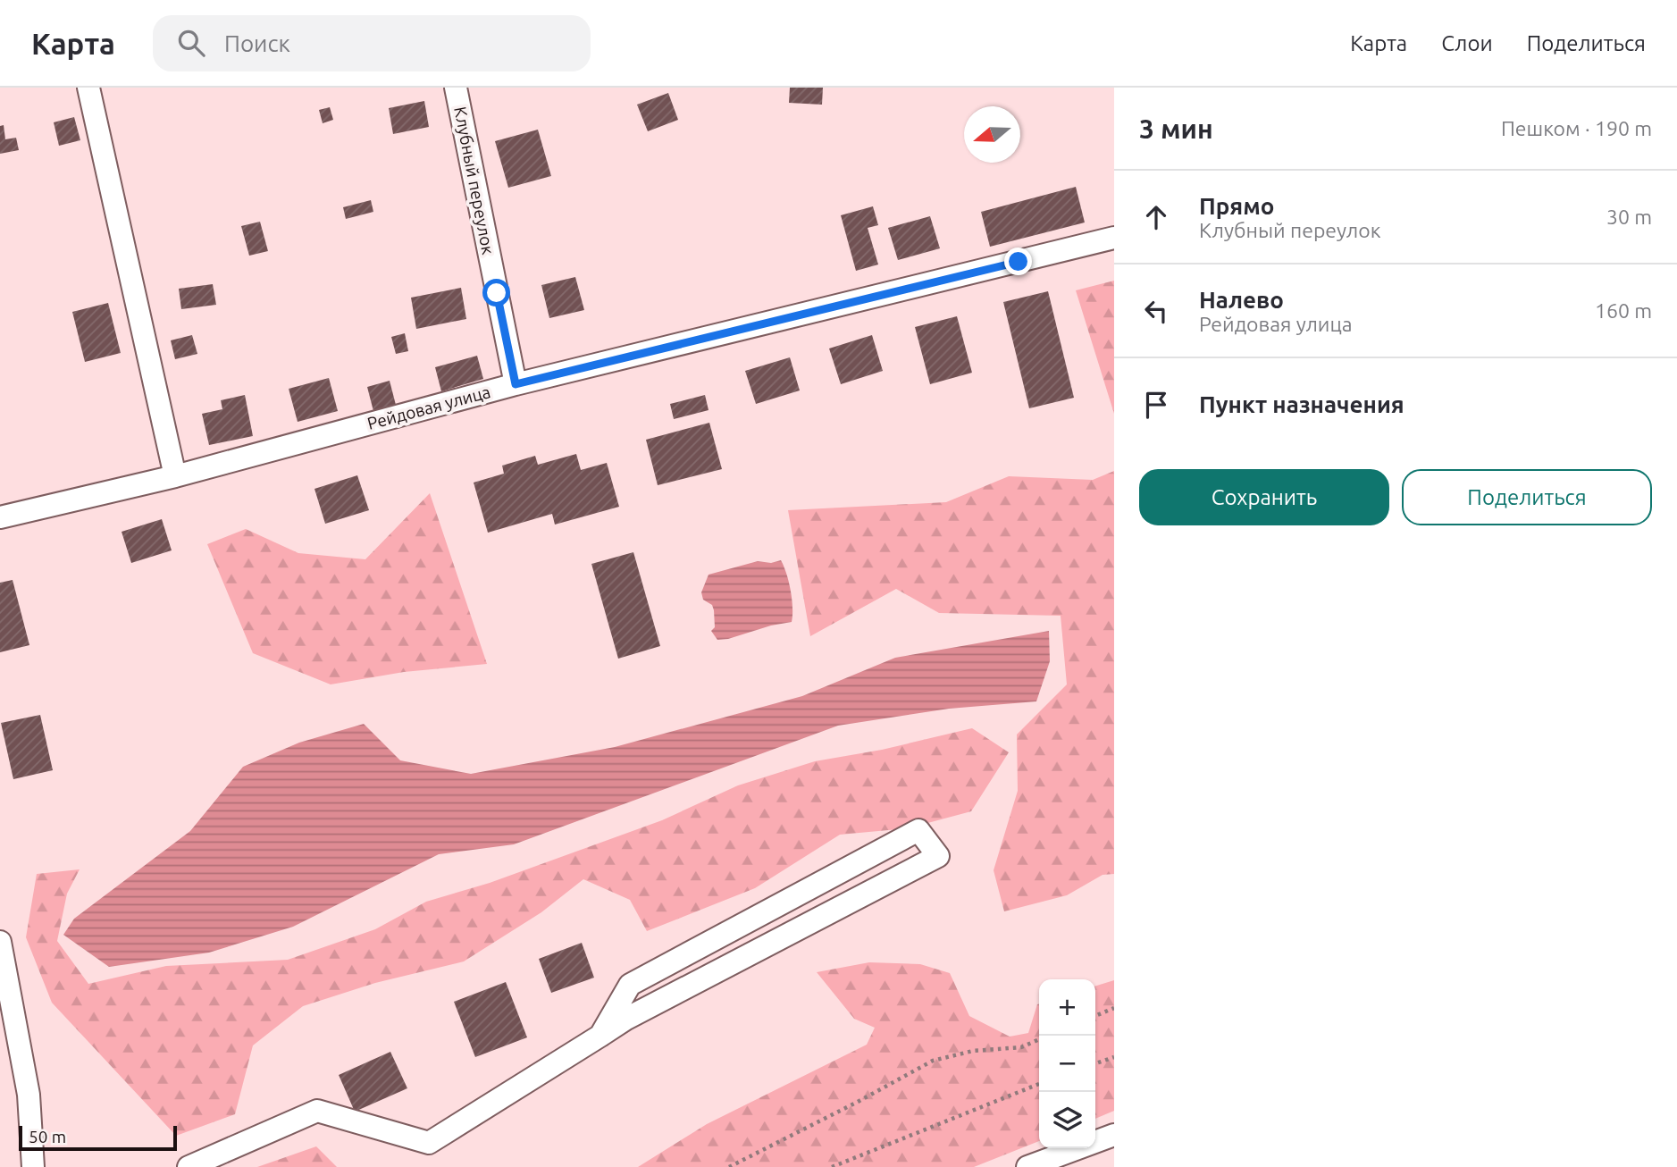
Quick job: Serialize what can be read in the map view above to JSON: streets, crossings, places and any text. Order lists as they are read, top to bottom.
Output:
{
  "streets": {
    "street": ["Клубный переулок", "Рейдовая улица"]
  },
  "crossings": [
    ["Клубный переулок", "Рейдовая улица"]
  ],
  "scale_bar": "50 m",
  "north": "left",
  "page": {
    "header": "Карта",
    "search": "Поиск",
    "nav": ["Карта", "Слои", "Поделиться"],
    "heading": ["3 мин", "Пешком · 190 m"],
    "list": [
      ["Прямо", "Клубный переулок", "30 m"],
      ["Налево", "Рейдовая улица", "160 m"],
      "Пункт назначения"
    ],
    "buttons": ["Сохранить", "Поделиться"],
    "map_buttons": ["+", "−"],
    "scale": "50 m"
  }
}
